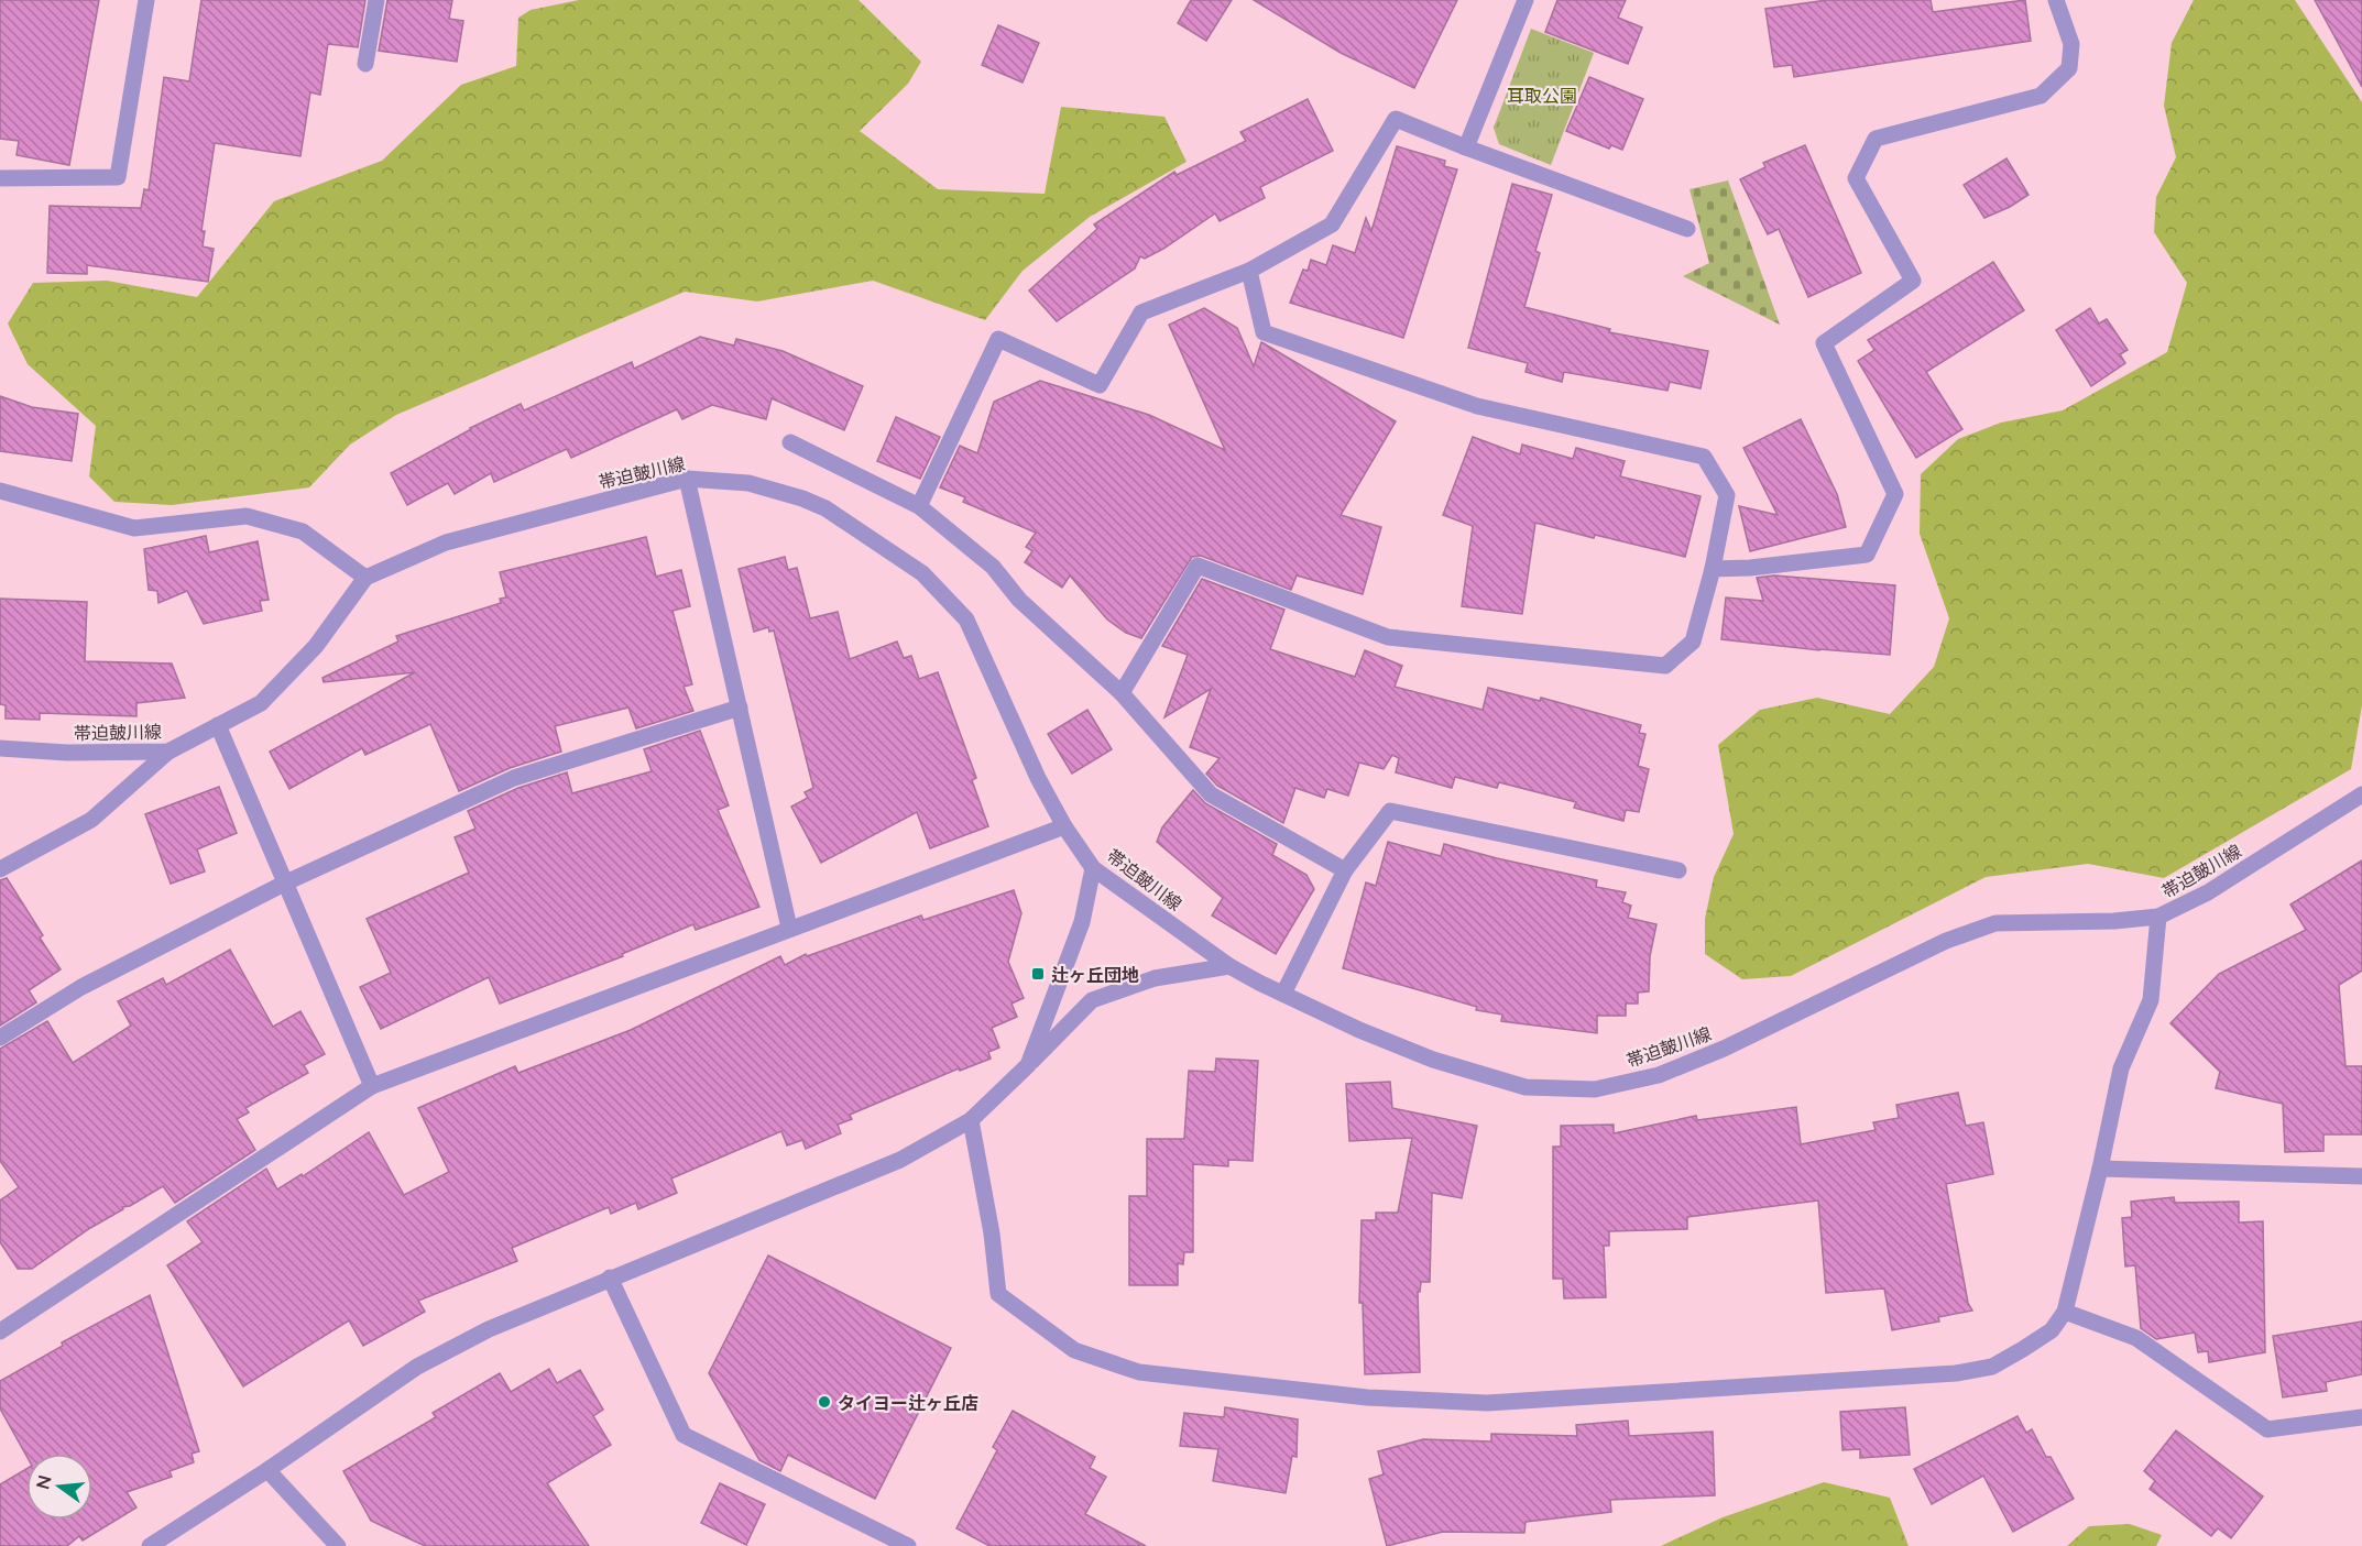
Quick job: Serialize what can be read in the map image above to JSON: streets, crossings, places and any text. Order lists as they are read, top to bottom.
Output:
{
  "streets": {
    "street": ["帯迫皷川線"]
  },
  "parks": ["耳取公園"],
  "places": {
    "transit": ["辻ヶ丘団地"],
    "other": ["タイヨー辻ヶ丘店"]
  },
  "north": "left"
}
